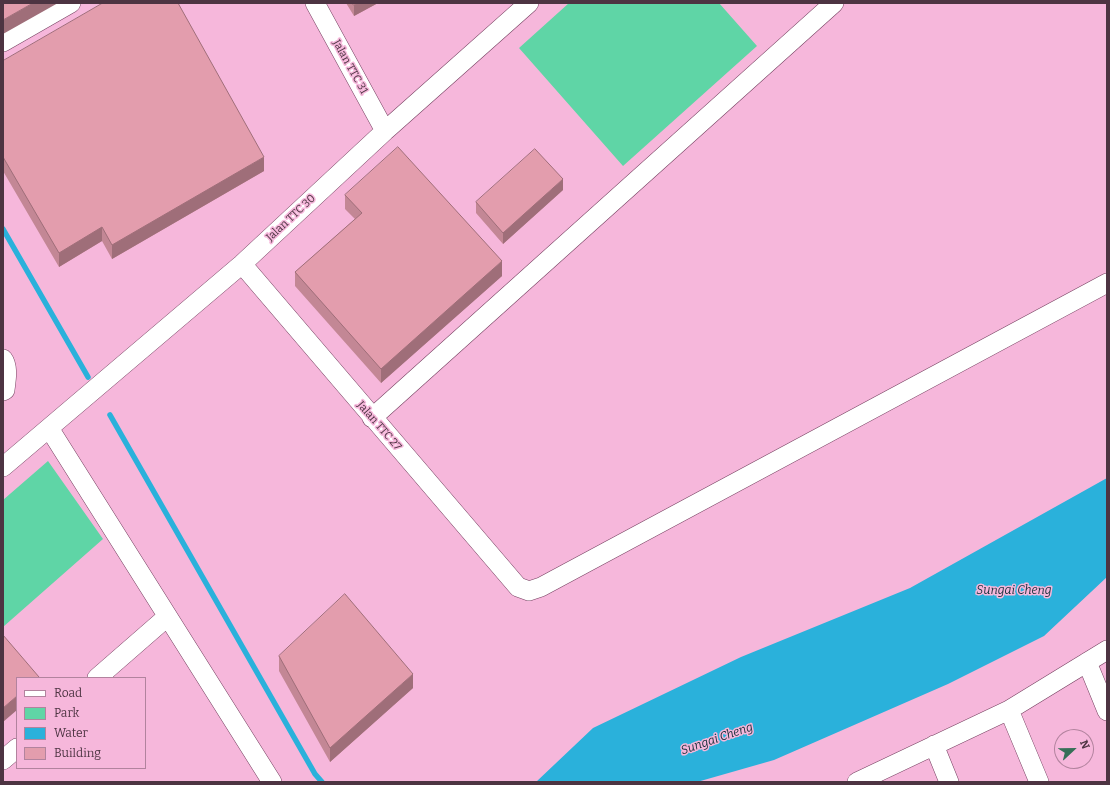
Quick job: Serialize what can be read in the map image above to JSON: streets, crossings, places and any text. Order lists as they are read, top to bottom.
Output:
{
  "streets": {
    "street": ["Jalan TTC 31", "Jalan TTC 30", "Jalan TTC 27"]
  },
  "crossings": [
    ["Jalan TTC 31", "Jalan TTC 30"],
    ["Jalan TTC 30", "Jalan TTC 27"]
  ],
  "water": ["Sungai Cheng"],
  "legend": [
    "Road",
    "Park",
    "Water",
    "Building"
  ],
  "north": "right"
}
